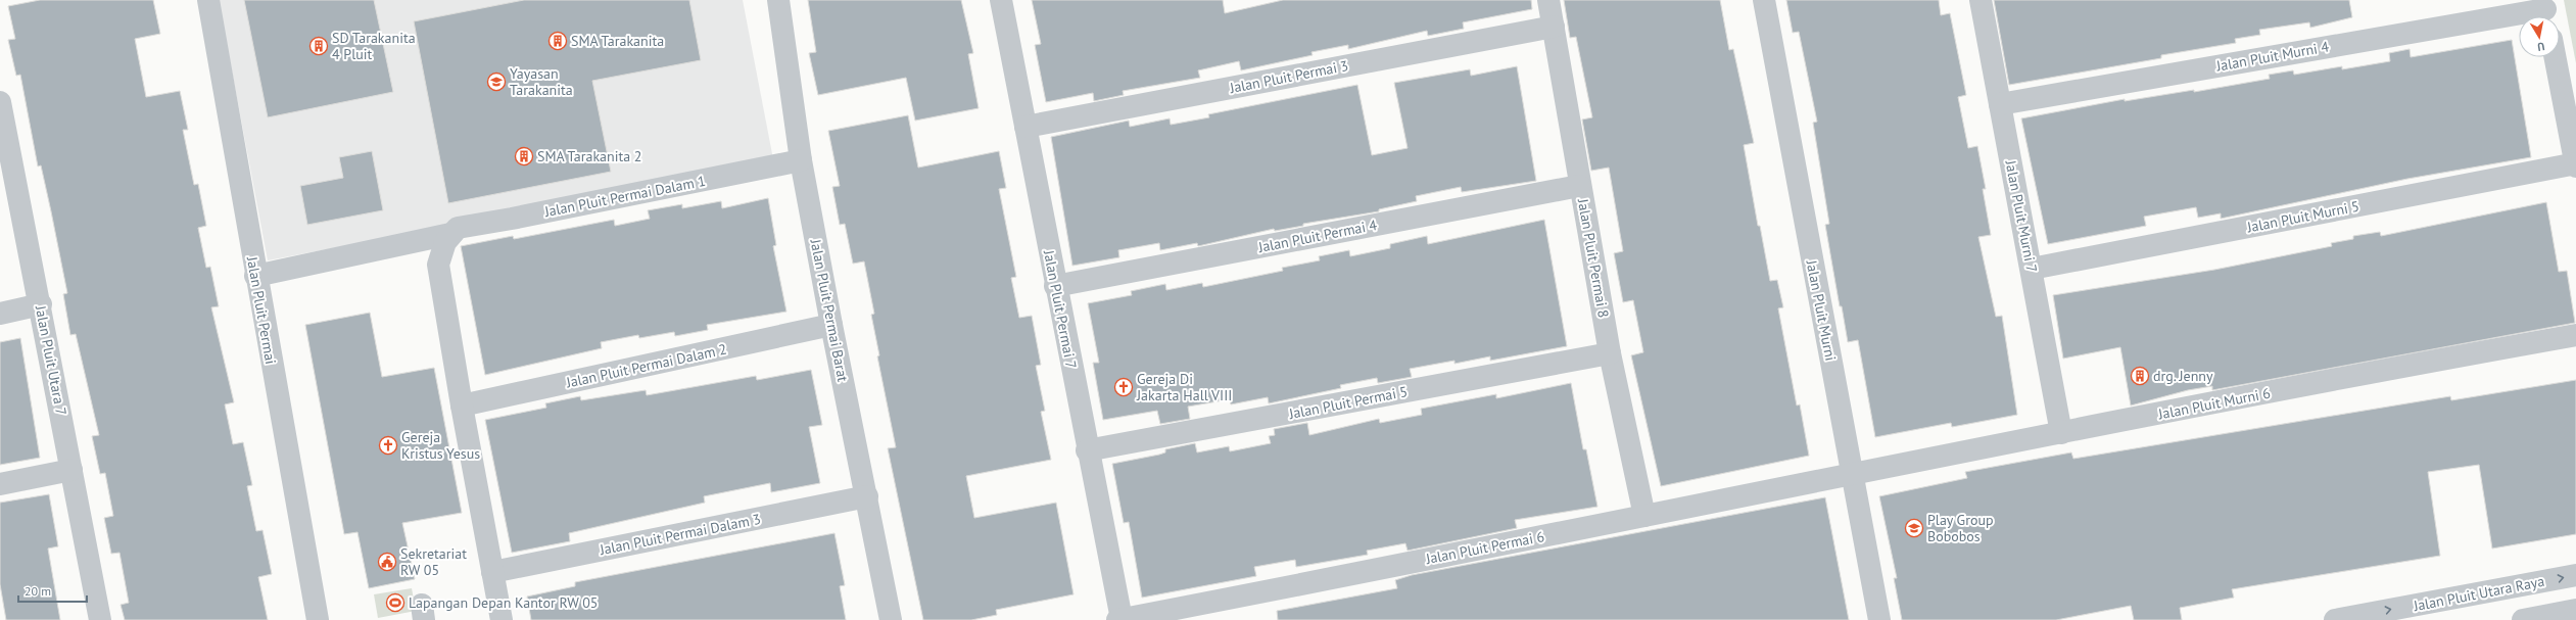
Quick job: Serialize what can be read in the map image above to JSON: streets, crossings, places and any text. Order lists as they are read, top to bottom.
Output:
{
  "streets": {
    "street": [
      "Jalan Pluit Murni 4",
      "Jalan Pluit Permai 3",
      "Jalan Pluit Permai Dalam 1",
      "Jalan Pluit Murni 7",
      "Jalan Pluit Murni 5",
      "Jalan Pluit Permai 4",
      "Jalan Pluit Permai 8",
      "Jalan Pluit Permai 7",
      "Jalan Pluit Permai",
      "Jalan Pluit Permai Barat",
      "Jalan Pluit Murni",
      "Jalan Pluit Utara 7",
      "Jalan Pluit Permai Dalam 2",
      "Jalan Pluit Permai 5",
      "Jalan Pluit Murni 6",
      "Jalan Pluit Permai Dalam 3",
      "Jalan Pluit Permai 6",
      "Jalan Pluit Utara Raya"
    ]
  },
  "crossings": [
    ["Jalan Pluit Murni 4", "Jalan Pluit Murni 7"],
    ["Jalan Pluit Permai 3", "Jalan Pluit Permai 8"],
    ["Jalan Pluit Permai 3", "Jalan Pluit Permai 7"],
    ["Jalan Pluit Permai Dalam 1", "Jalan Pluit Permai"],
    ["Jalan Pluit Permai Dalam 1", "Jalan Pluit Permai Barat"],
    ["Jalan Pluit Murni 7", "Jalan Pluit Murni 5"],
    ["Jalan Pluit Murni 7", "Jalan Pluit Murni 6"],
    ["Jalan Pluit Permai 4", "Jalan Pluit Permai 8"],
    ["Jalan Pluit Permai 4", "Jalan Pluit Permai 7"],
    ["Jalan Pluit Permai 8", "Jalan Pluit Permai 5"],
    ["Jalan Pluit Permai 8", "Jalan Pluit Permai 6"],
    ["Jalan Pluit Permai 7", "Jalan Pluit Permai 5"],
    ["Jalan Pluit Permai 7", "Jalan Pluit Permai 6"],
    ["Jalan Pluit Permai Barat", "Jalan Pluit Permai Dalam 2"],
    ["Jalan Pluit Permai Barat", "Jalan Pluit Permai Dalam 3"],
    ["Jalan Pluit Murni", "Jalan Pluit Murni 6"],
    ["Jalan Pluit Murni", "Jalan Pluit Permai 6"],
    ["Jalan Pluit Murni 6", "Jalan Pluit Permai 6"]
  ],
  "one_way": ["Jalan Pluit Utara Raya"],
  "places": {
    "building": [
      "SMA Tarakanita",
      "SD Tarakanita 4 Pluit",
      "SMA Tarakanita 2",
      "drg. Jenny"
    ],
    "school or university": ["Yayasan Tarakanita", "Play Group Bobobos"],
    "church": ["Gereja Di Jakarta Hall VIII", "Gereja Kristus Yesus"],
    "public building": ["Sekretariat RW 05"],
    "sports": ["Lapangan Depan Kantor RW 05"]
  },
  "scale_bar": "20 m",
  "north": "bottom"
}
